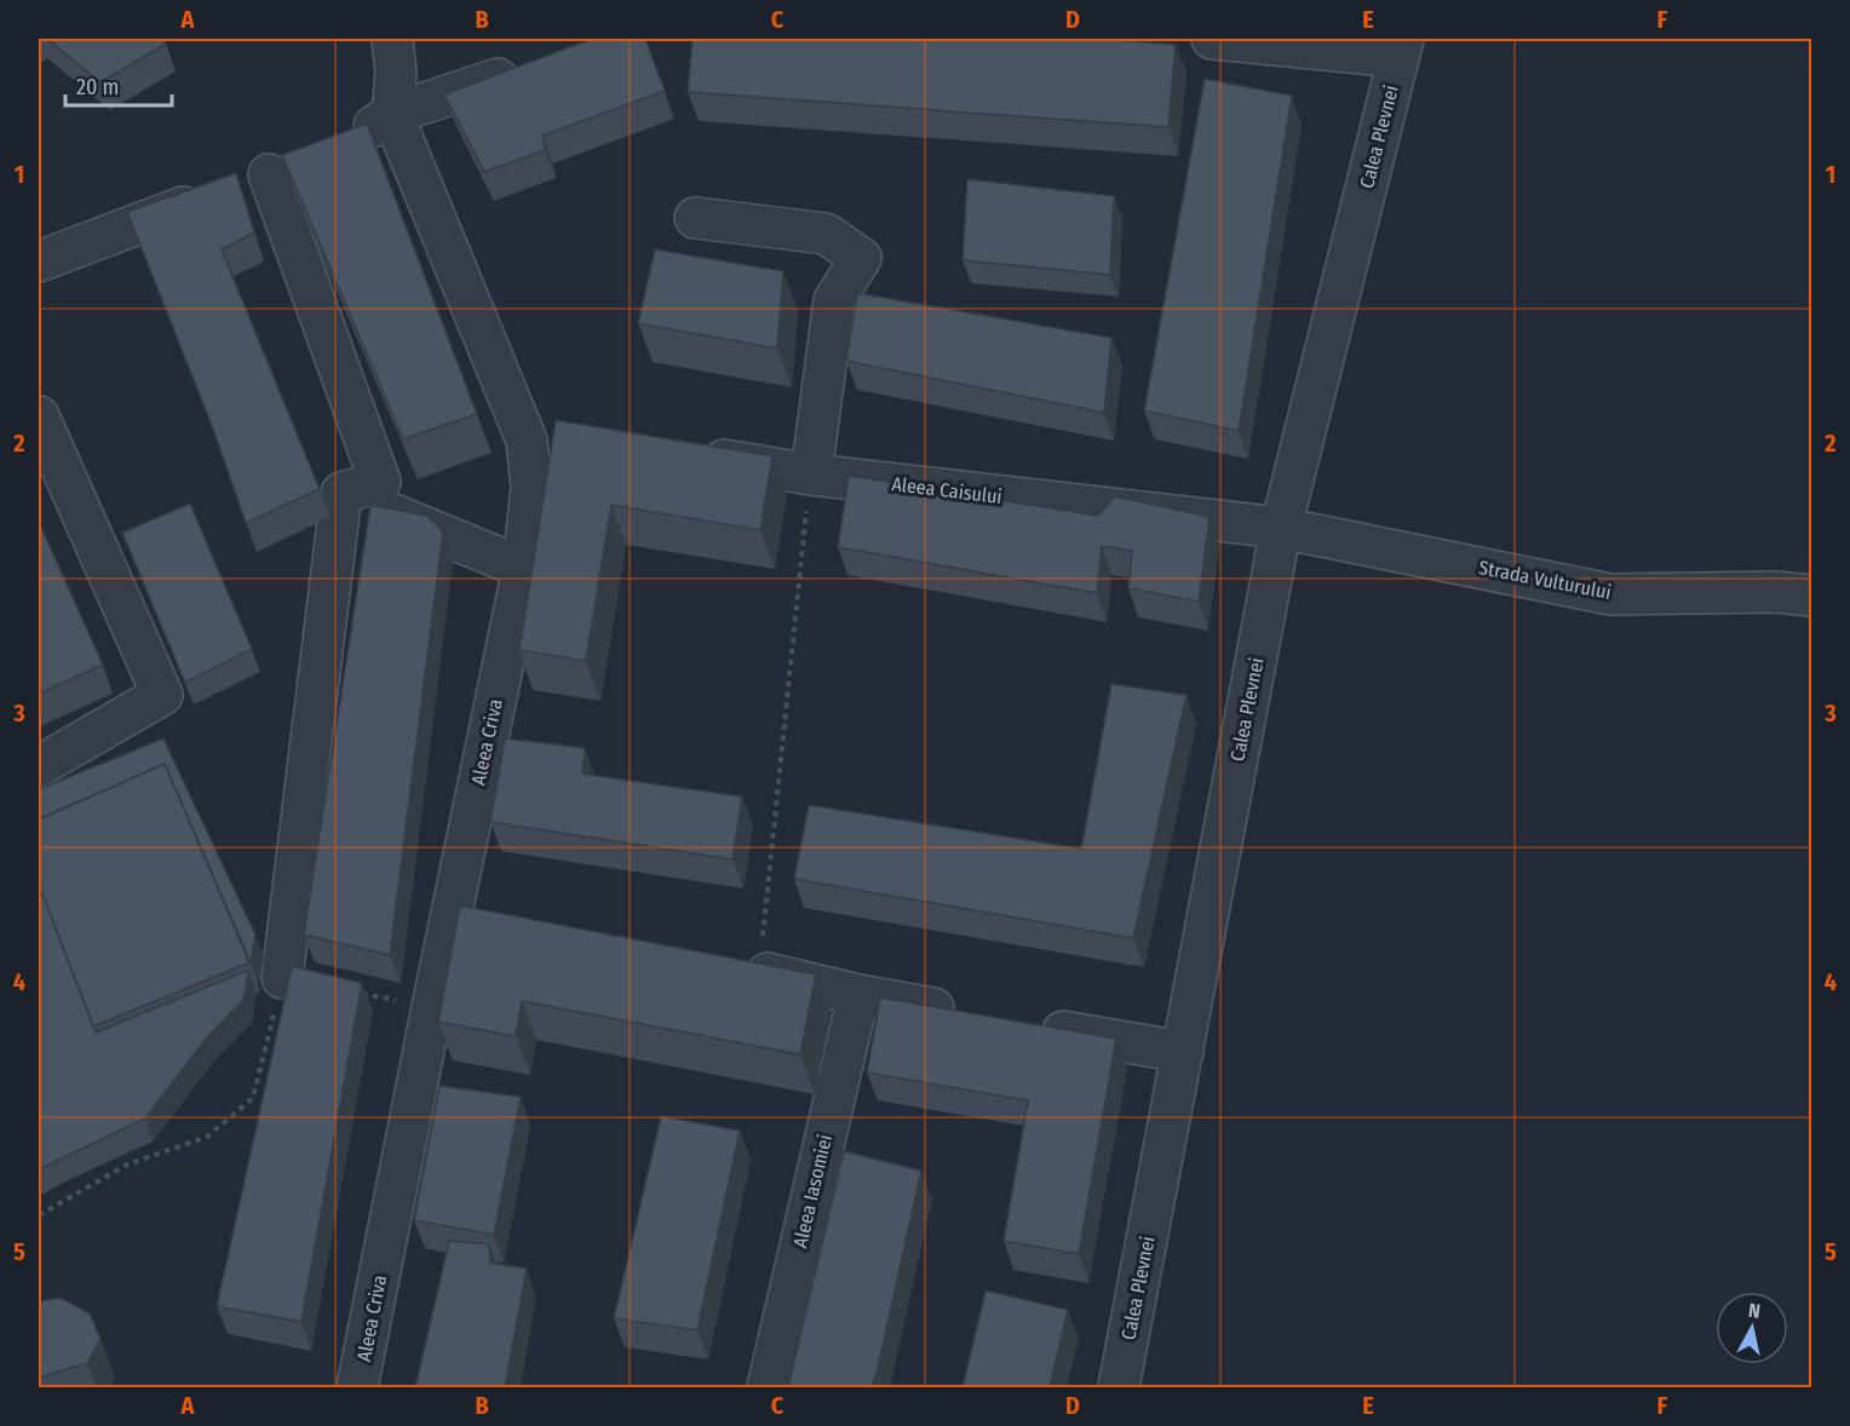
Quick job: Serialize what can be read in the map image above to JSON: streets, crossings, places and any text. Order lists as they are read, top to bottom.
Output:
{
  "streets": {
    "street": [
      "Calea Plevnei",
      "Aleea Caisului",
      "Strada Vulturului",
      "Aleea Criva",
      "Aleea Iasomiei"
    ]
  },
  "crossings": [
    ["Calea Plevnei", "Aleea Caisului"],
    ["Calea Plevnei", "Strada Vulturului"],
    ["Aleea Caisului", "Strada Vulturului"]
  ],
  "scale_bar": "20 m",
  "north": "top",
  "grid": {
    "columns": [
      "A",
      "B",
      "C",
      "D",
      "E",
      "F"
    ],
    "rows": [
      "1",
      "2",
      "3",
      "4",
      "5"
    ]
  }
}
